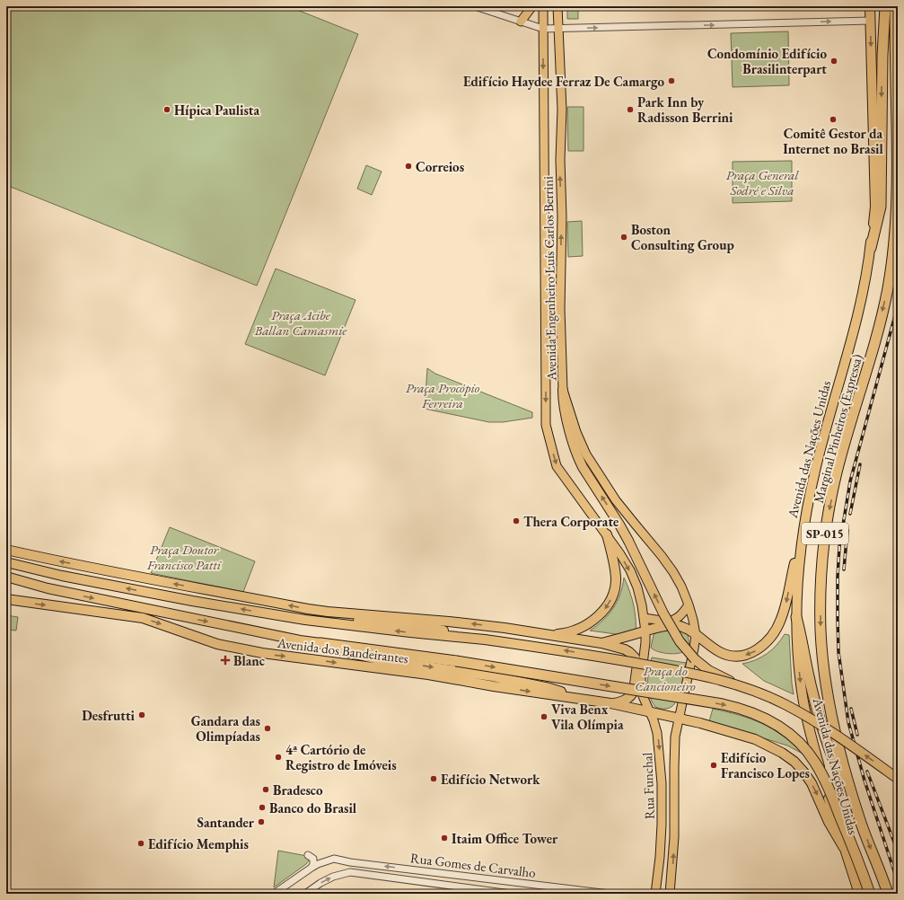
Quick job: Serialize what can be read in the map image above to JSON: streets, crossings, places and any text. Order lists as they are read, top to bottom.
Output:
{
  "streets": {
    "highway": [
      "Marginal Pinheiros (Expressa)",
      "Avenida das Nações Unidas",
      "SP-015",
      "Avenida dos Bandeirantes"
    ],
    "main road": ["Avenida Engenheiro Luís Carlos Berrini", "Rua Funchal"],
    "street": ["Rua Gomes de Carvalho"]
  },
  "crossings": [
    ["Avenida Engenheiro Luís Carlos Berrini", "Rua Funchal"],
    ["Avenida das Nações Unidas", "Avenida dos Bandeirantes"],
    ["Avenida dos Bandeirantes", "Rua Funchal"]
  ],
  "parks": [
    "Praça General Sodré e Silva",
    "Praça Acibe Ballan Camasmie",
    "Praça Procópio Ferreira",
    "Praça Doutor Francisco Patti",
    "Praça do Cancioneiro"
  ],
  "places": {
    "other": [
      "Condomínio Edifício Brasilinterpart",
      "Edifício Haydee Ferraz De Camargo",
      "Hípica Paulista",
      "Park Inn by Radisson Berrini",
      "Comitê Gestor da Internet no Brasil",
      "Correios",
      "Boston Consulting Group",
      "Thera Corporate",
      "Desfrutti",
      "Viva Benx Vila Olímpia",
      "Gandara das Olimpíadas",
      "4ª Cartório de Registro de Imóveis",
      "Edifício Francisco Lopes",
      "Edifício Network",
      "Bradesco",
      "Banco do Brasil",
      "Santander",
      "Itaim Office Tower",
      "Edifício Memphis"
    ],
    "health": ["Blanc"]
  }
}
